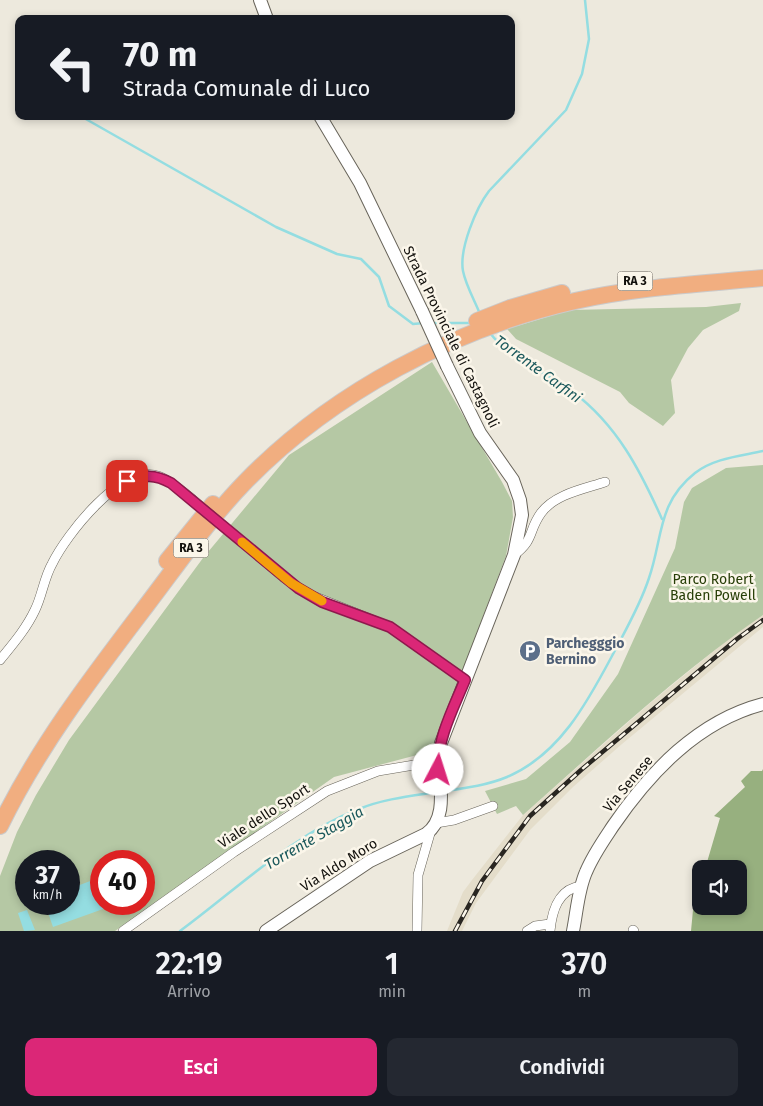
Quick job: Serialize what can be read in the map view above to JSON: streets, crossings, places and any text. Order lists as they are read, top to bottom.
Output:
{
  "streets": {
    "highway": ["RA 3"],
    "street": [
      "Strada Provinciale di Castagnoli",
      "Via Senese",
      "Viale dello Sport",
      "Via Aldo Moro"
    ]
  },
  "crossings": [
    ["Strada Provinciale di Castagnoli", "Viale dello Sport"],
    ["Strada Provinciale di Castagnoli", "Via Aldo Moro"]
  ],
  "water": ["Torrente Carfini", "Torrente Staggia"],
  "parks": ["Parco Robert Baden Powell"],
  "places": {
    "parking": ["Parchegggio Bernino"]
  },
  "page": {
    "turn": ["70 m", "Strada Comunale di Luco"],
    "speed": "37 km/h",
    "limit": "40",
    "eta": [
      "22:19",
      "Arrivo",
      "1",
      "min",
      "370",
      "m"
    ],
    "buttons": ["Esci", "Condividi"]
  }
}
